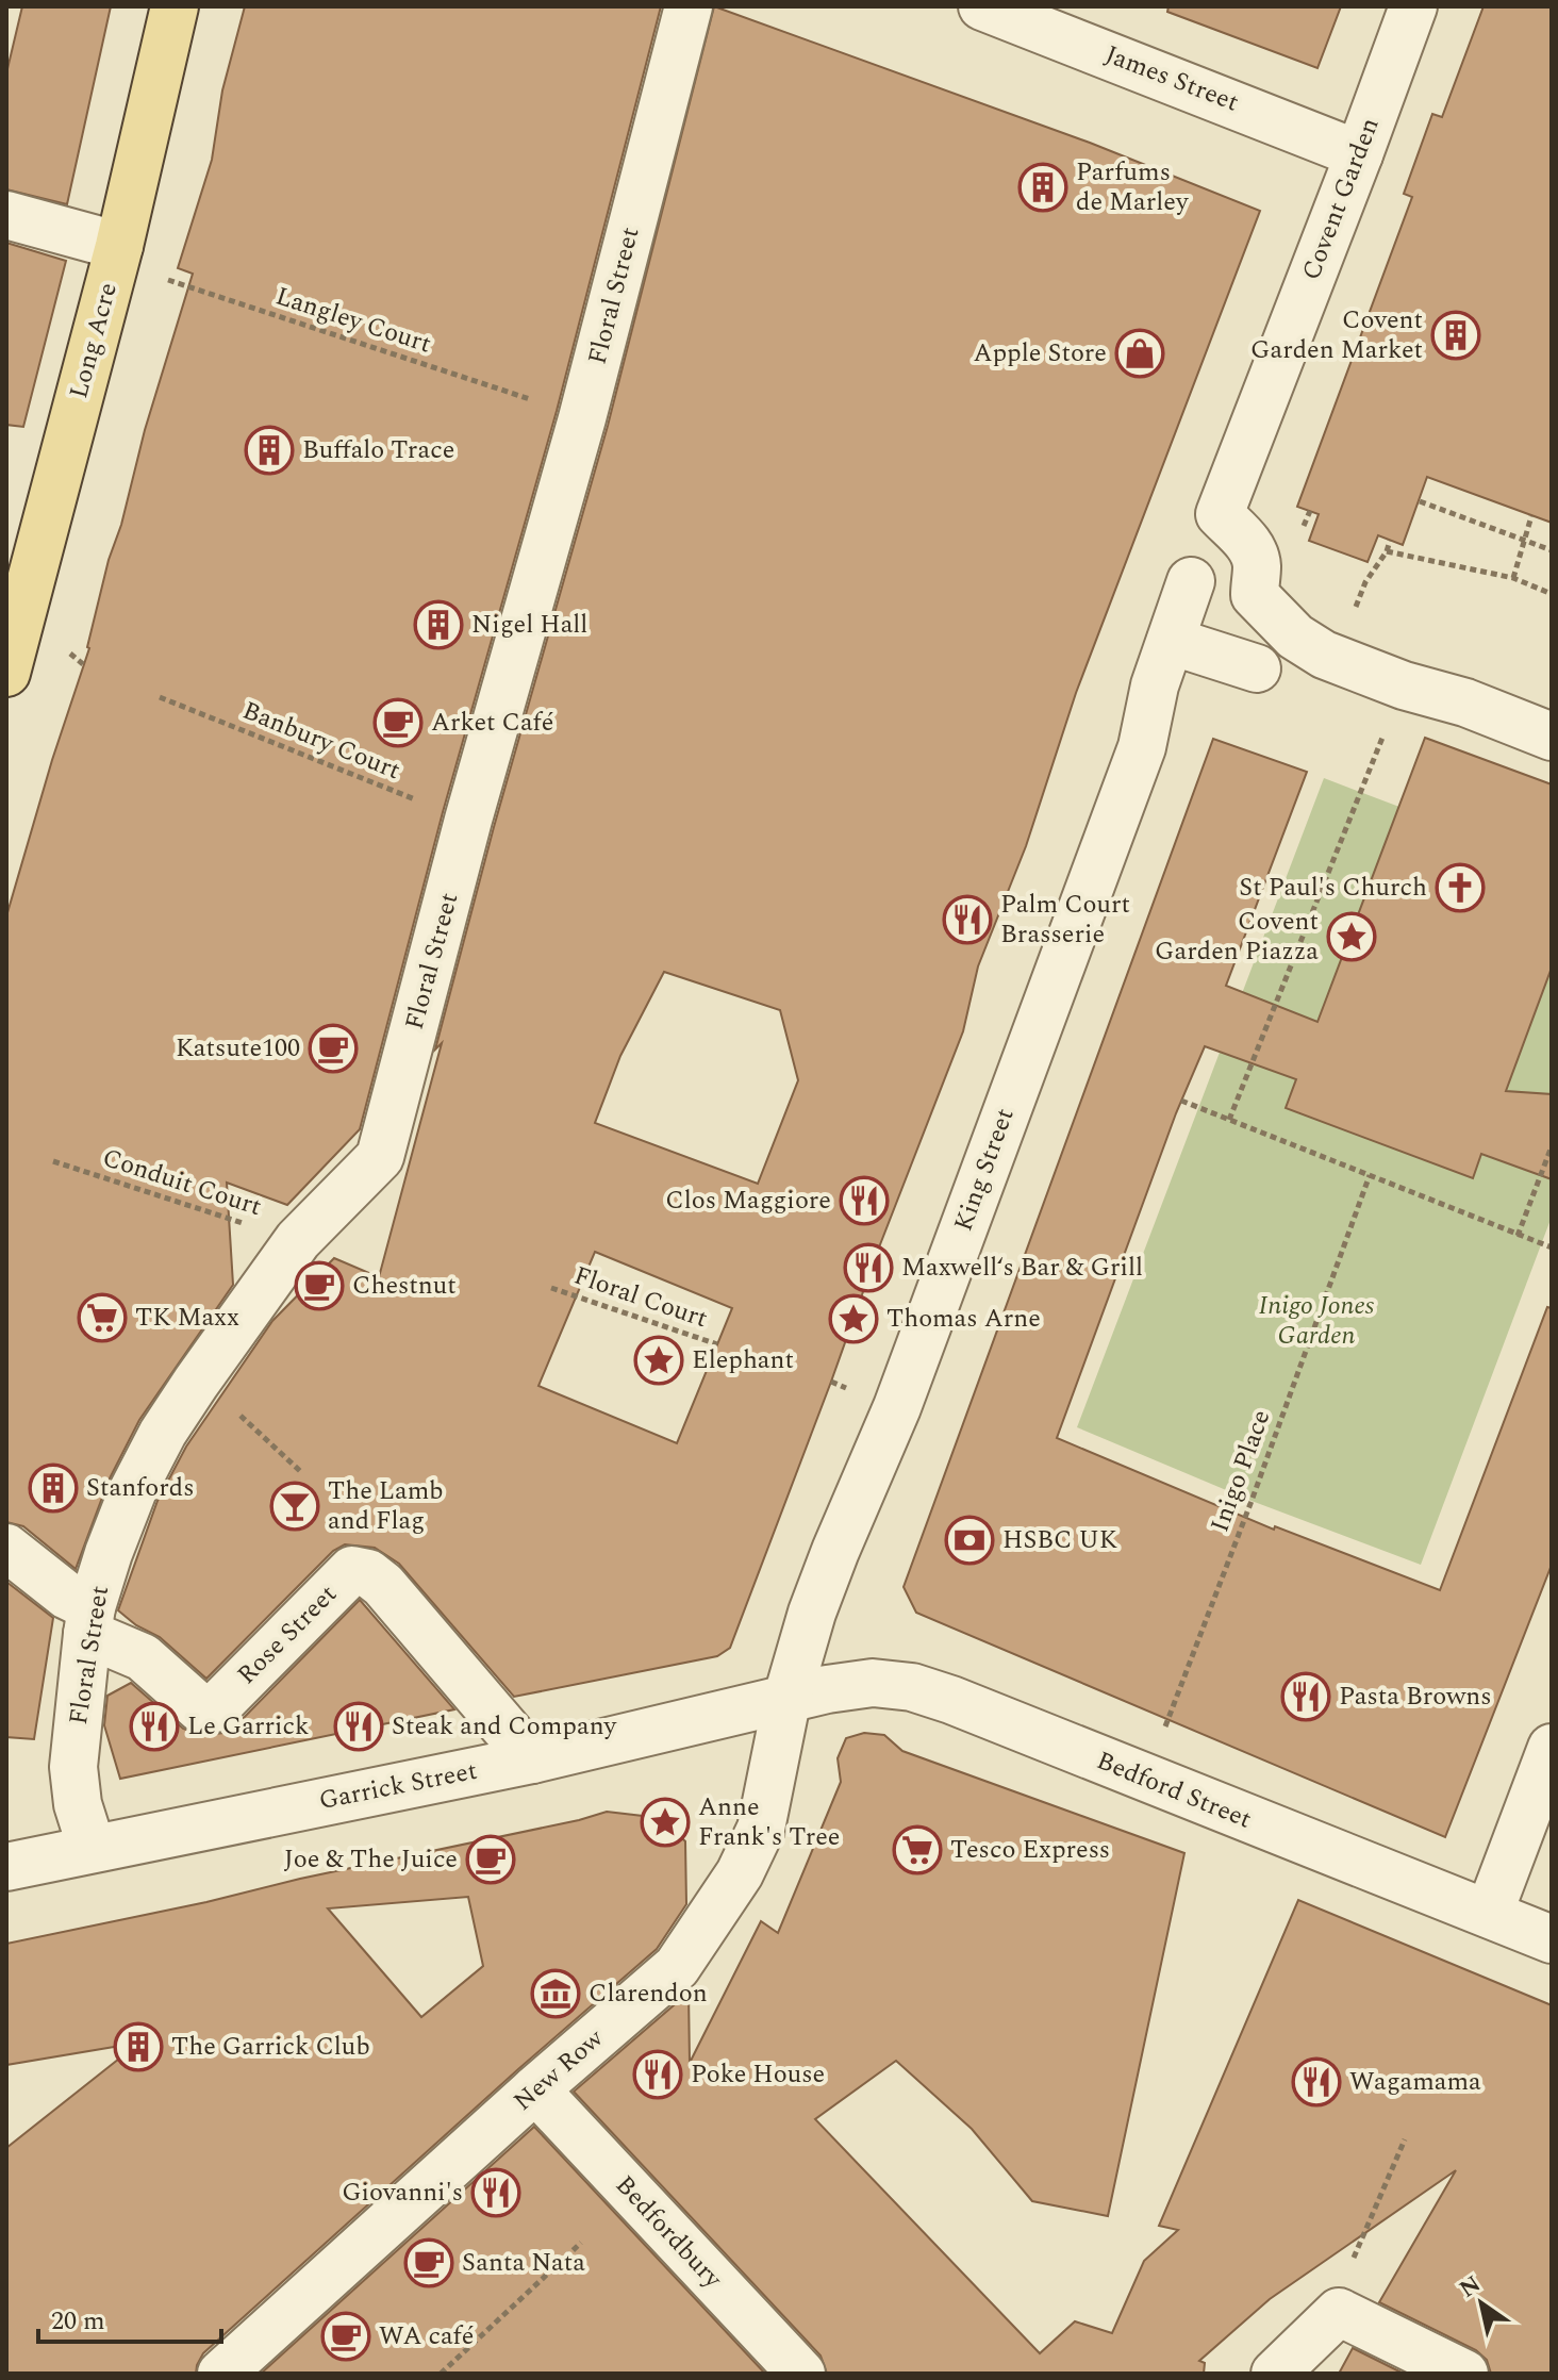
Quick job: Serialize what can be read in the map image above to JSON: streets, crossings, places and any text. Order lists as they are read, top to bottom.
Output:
{
  "streets": {
    "main road": ["Long Acre"],
    "street": [
      "James Street",
      "Covent Garden",
      "Floral Street",
      "King Street",
      "Rose Street",
      "Garrick Street",
      "Bedford Street",
      "New Row",
      "Bedfordbury"
    ],
    "path": [
      "Langley Court",
      "Banbury Court",
      "Conduit Court",
      "Floral Court",
      "Inigo Place"
    ]
  },
  "crossings": [
    ["James Street", "Covent Garden"],
    ["Floral Street", "Langley Court"],
    ["Floral Street", "Banbury Court"],
    ["Floral Street", "Conduit Court"],
    ["Floral Street", "Rose Street"],
    ["Floral Street", "Garrick Street"],
    ["Langley Court", "Long Acre"],
    ["King Street", "Garrick Street"],
    ["King Street", "Bedford Street"],
    ["King Street", "New Row"],
    ["Inigo Place", "Bedford Street"],
    ["Rose Street", "Garrick Street"],
    ["Garrick Street", "Bedford Street"],
    ["Garrick Street", "New Row"],
    ["Bedford Street", "New Row"],
    ["New Row", "Bedfordbury"]
  ],
  "parks": ["Inigo Jones Garden"],
  "places": {
    "building": [
      "Parfums de Marley",
      "Covent Garden Market",
      "Buffalo Trace",
      "Nigel Hall",
      "Stanfords",
      "The Garrick Club"
    ],
    "shop": ["Apple Store"],
    "cafe": [
      "Arket Café",
      "Katsute100",
      "Chestnut",
      "Joe & The Juice",
      "Santa Nata",
      "WA café"
    ],
    "church": ["St Paul's Church"],
    "restaurant": [
      "Palm Court Brasserie",
      "Clos Maggiore",
      "Maxwell‘s Bar & Grill",
      "Pasta Browns",
      "Le Garrick",
      "Steak and Company",
      "Poke House",
      "Wagamama",
      "Giovanni's"
    ],
    "place": [
      "Covent Garden Piazza",
      "Thomas Arne",
      "Elephant",
      "Anne Frank's Tree"
    ],
    "supermarket": ["TK Maxx", "Tesco Express"],
    "bar": ["The Lamb and Flag"],
    "bank": ["HSBC UK"],
    "museum": ["Clarendon"]
  },
  "scale_bar": "20 m",
  "north": "top left"
}
